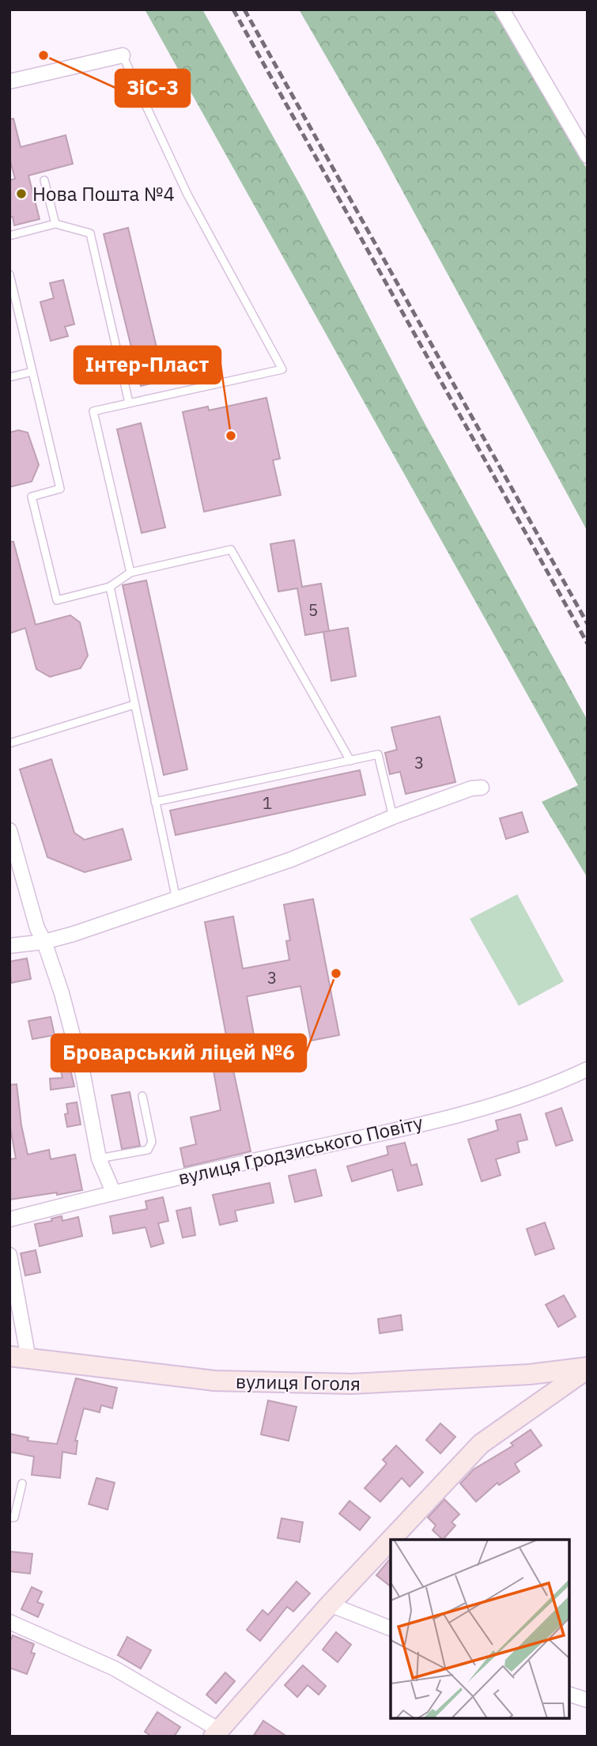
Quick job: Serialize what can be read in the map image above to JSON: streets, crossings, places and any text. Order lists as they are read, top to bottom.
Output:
{
  "streets": {
    "street": ["вулиця Гродзиського Повіту", "вулиця Гоголя"]
  },
  "places": [
    "ЗіС-3",
    "Нова Пошта №4",
    "Інтер-Пласт",
    "Броварський ліцей №6"
  ],
  "house_numbers": [
    "5",
    "3",
    "1",
    "3"
  ]
}
